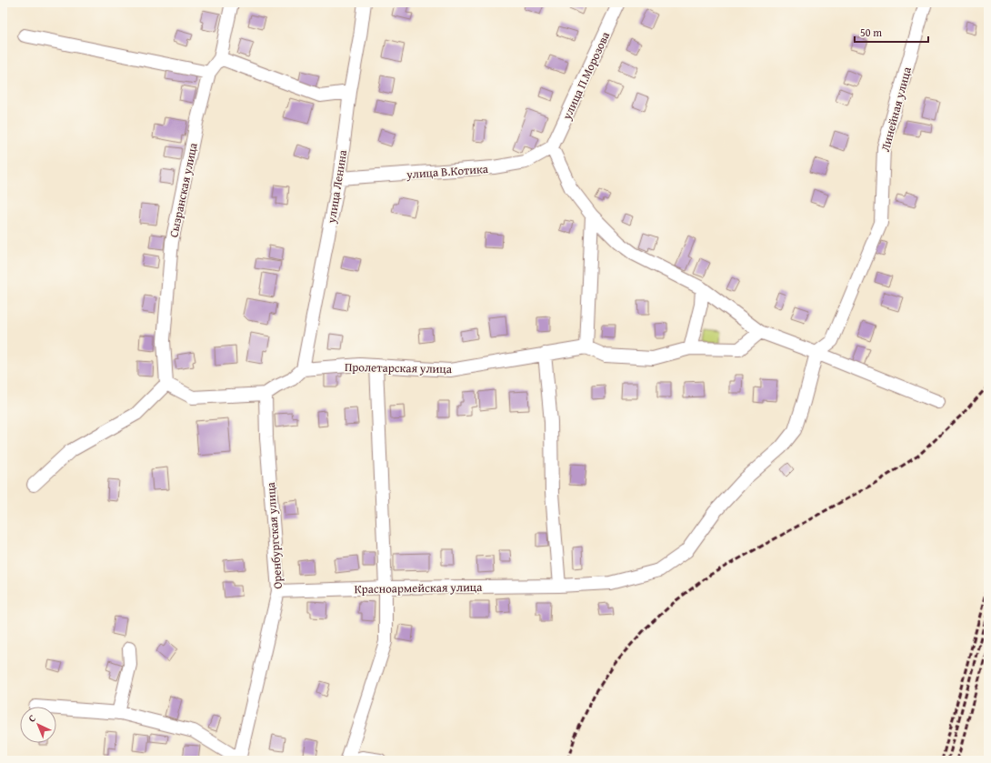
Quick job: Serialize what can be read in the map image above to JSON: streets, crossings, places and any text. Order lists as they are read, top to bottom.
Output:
{
  "streets": {
    "street": [
      "улица П.Морозова",
      "Линейная улица",
      "улица В.Котика",
      "улица Ленина",
      "Сызранская улица",
      "Пролетарская улица",
      "Оренбургская улица",
      "Красноармейская улица"
    ]
  },
  "crossings": [
    ["улица П.Морозова", "улица В.Котика"],
    ["Линейная улица", "Красноармейская улица"],
    ["улица В.Котика", "улица Ленина"],
    ["улица Ленина", "Пролетарская улица"],
    ["Оренбургская улица", "Красноармейская улица"]
  ],
  "scale_bar": "50 m",
  "north": "top left"
}
